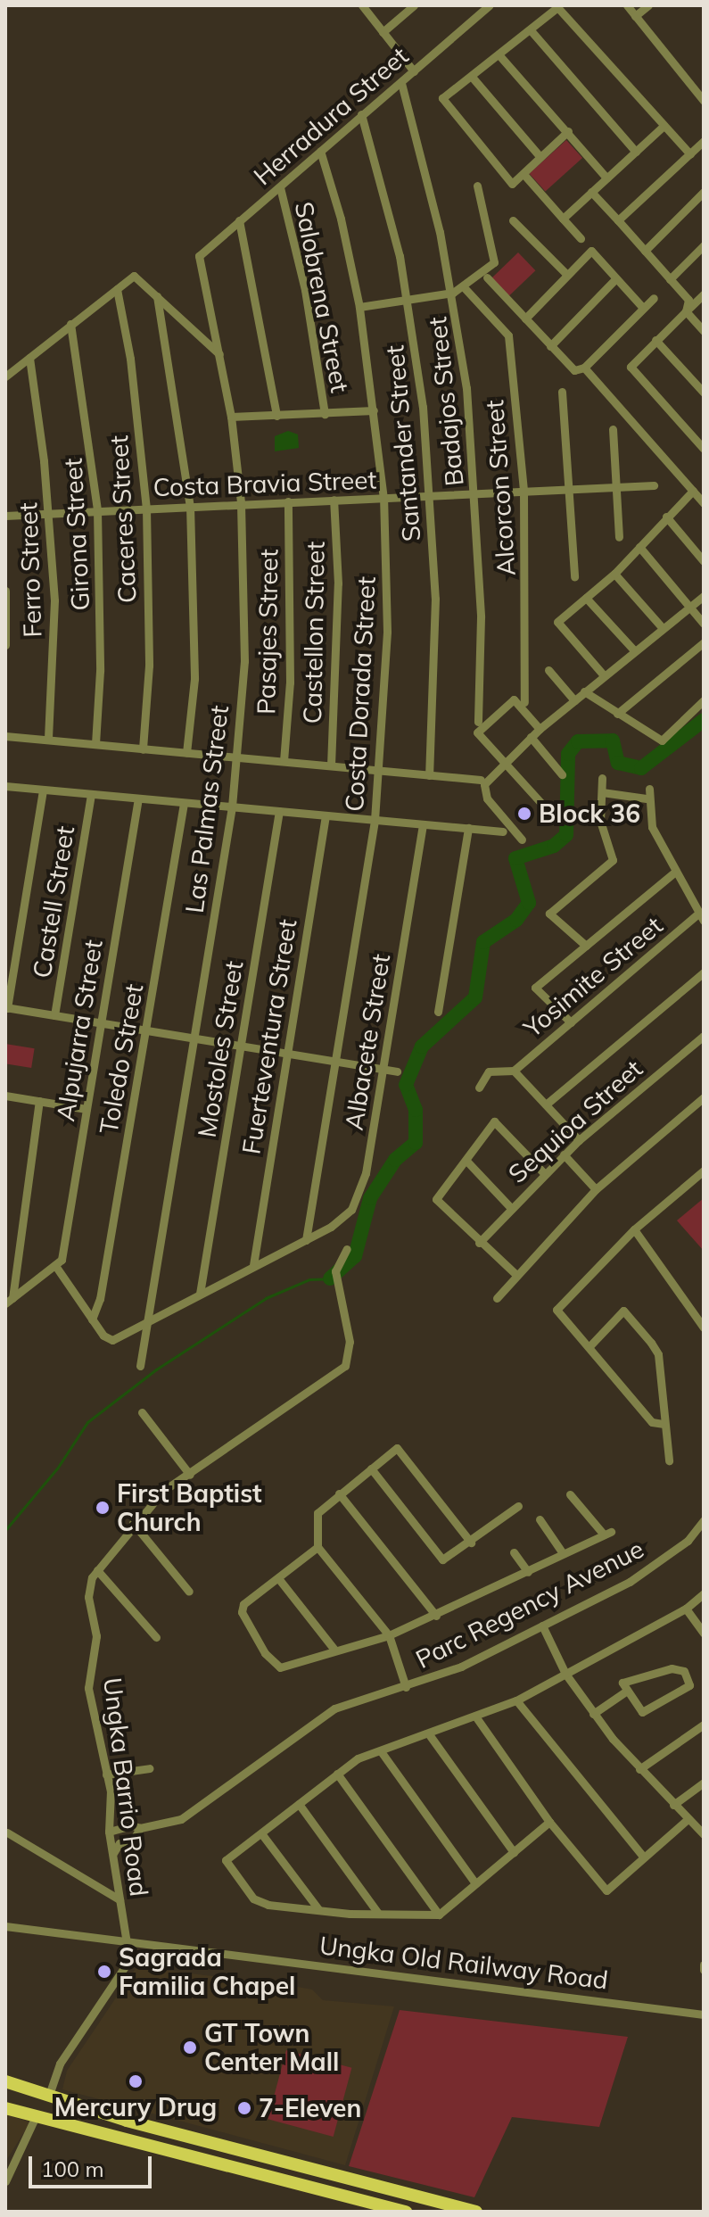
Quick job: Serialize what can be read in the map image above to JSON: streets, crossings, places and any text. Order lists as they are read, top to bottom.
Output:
{
  "streets": {
    "street": [
      "Herradura Street",
      "Salobrena Street",
      "Badajos Street",
      "Santander Street",
      "Costa Bravia Street",
      "Alcorcon Street",
      "Caceres Street",
      "Girona Street",
      "Ferro Street",
      "Pasajes Street",
      "Castellon Street",
      "Costa Dorada Street",
      "Las Palmas Street",
      "Castell Street",
      "Yosimite Street",
      "Alpujarra Street",
      "Fuerteventura Street",
      "Albacete Street",
      "Mostoles Street",
      "Toledo Street",
      "Sequioa Street",
      "Parc Regency Avenue",
      "Ungka Barrio Road",
      "Ungka Old Railway Road"
    ]
  },
  "crossings": [
    ["Herradura Street", "Salobrena Street"],
    ["Herradura Street", "Badajos Street"],
    ["Herradura Street", "Santander Street"],
    ["Herradura Street", "Costa Dorada Street"],
    ["Herradura Street", "Las Palmas Street"],
    ["Badajos Street", "Costa Bravia Street"],
    ["Santander Street", "Costa Bravia Street"],
    ["Costa Bravia Street", "Alcorcon Street"],
    ["Costa Bravia Street", "Caceres Street"],
    ["Costa Bravia Street", "Girona Street"],
    ["Costa Bravia Street", "Ferro Street"],
    ["Costa Bravia Street", "Pasajes Street"],
    ["Costa Bravia Street", "Castellon Street"],
    ["Costa Bravia Street", "Costa Dorada Street"],
    ["Costa Bravia Street", "Las Palmas Street"],
    ["Costa Dorada Street", "Albacete Street"],
    ["Las Palmas Street", "Albacete Street"],
    ["Fuerteventura Street", "Albacete Street"],
    ["Albacete Street", "Mostoles Street"],
    ["Albacete Street", "Toledo Street"],
    ["Parc Regency Avenue", "Ungka Barrio Road"],
    ["Ungka Barrio Road", "Ungka Old Railway Road"]
  ],
  "places": [
    "Block 36",
    "First Baptist Church",
    "Sagrada Familia Chapel",
    "GT Town Center Mall",
    "Mercury Drug",
    "7-Eleven"
  ],
  "scale_bar": "100 m"
}
